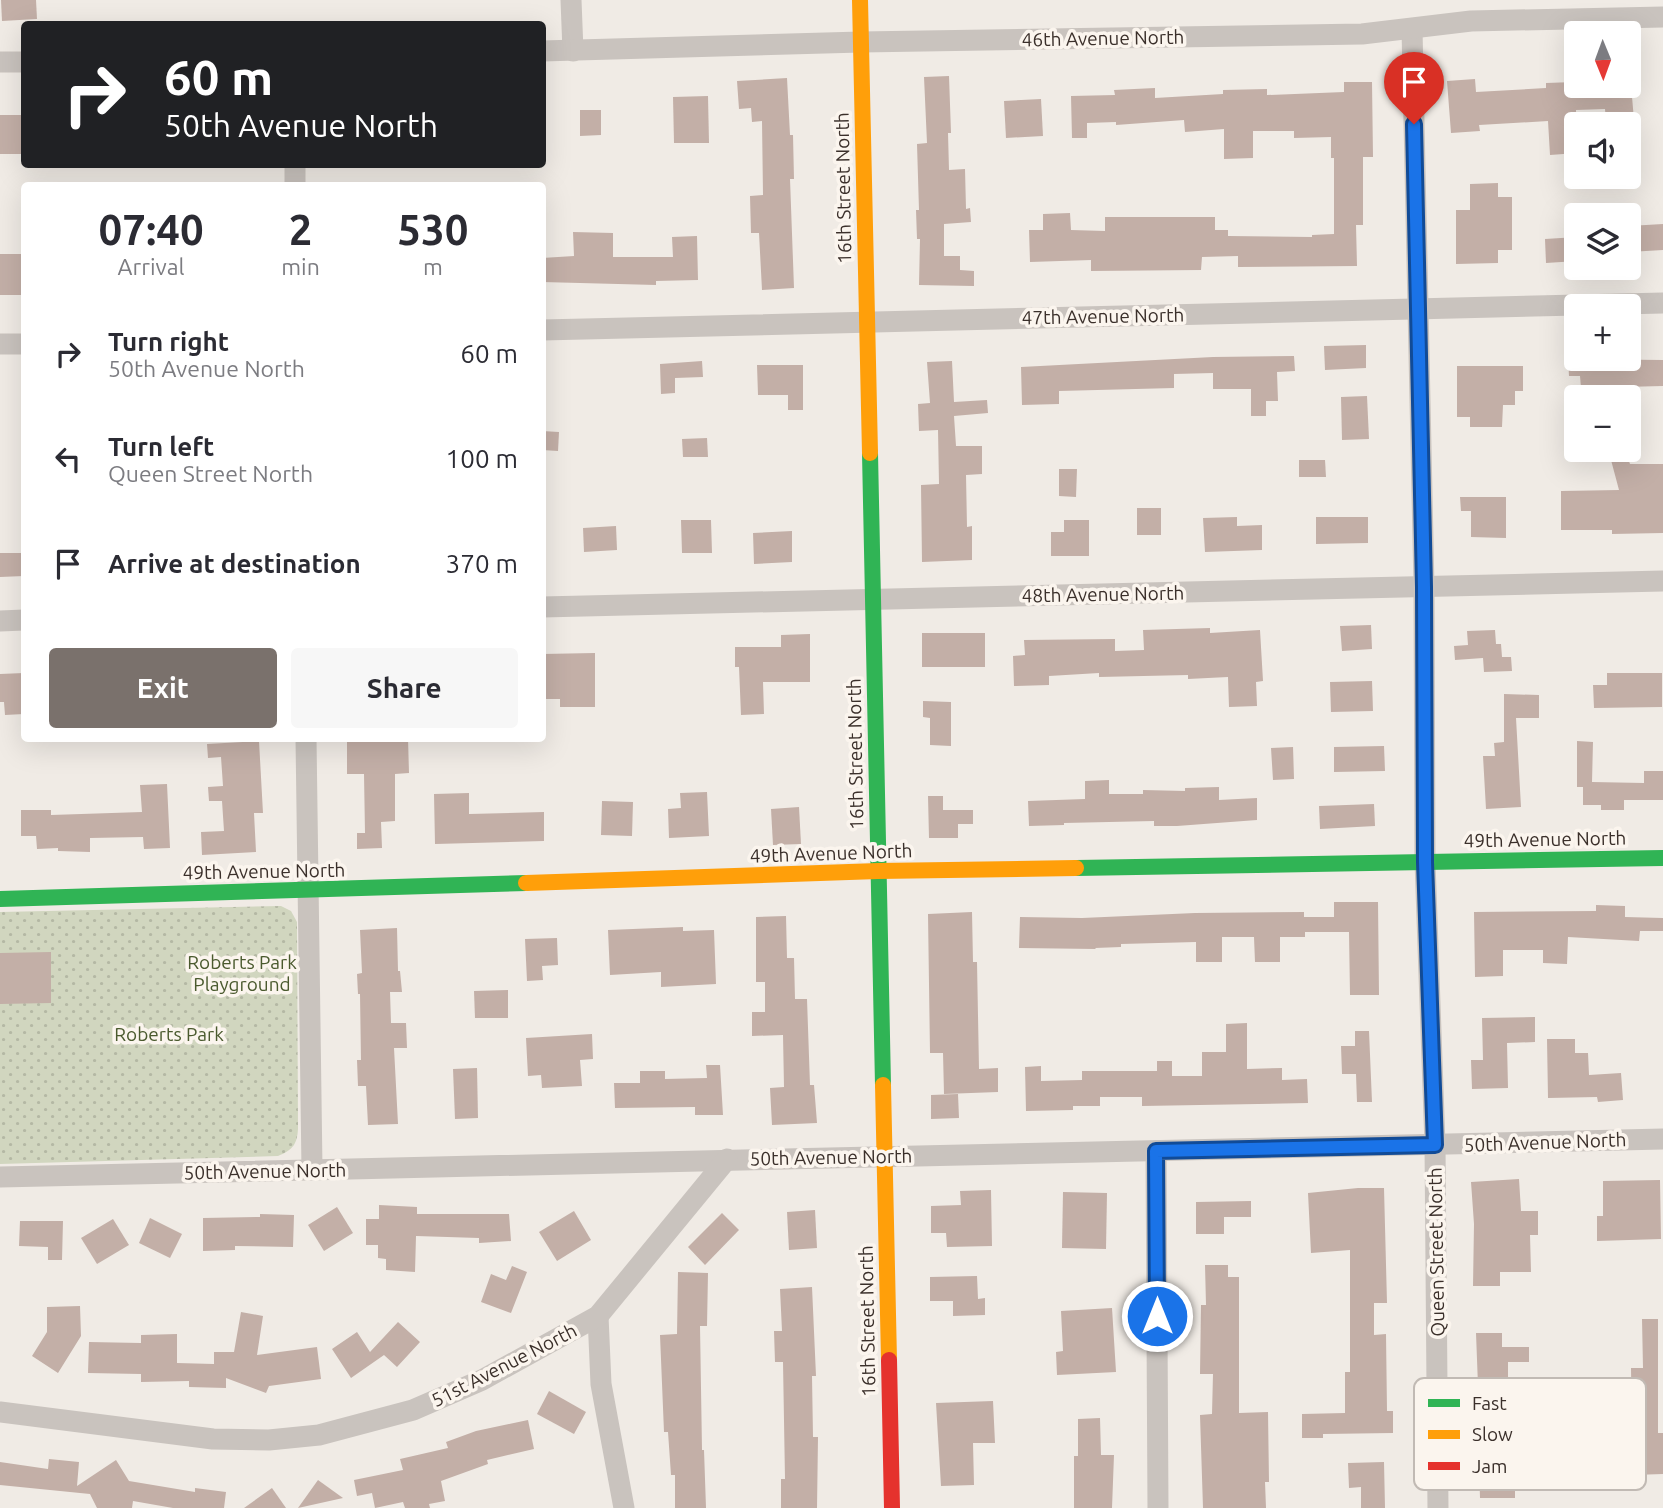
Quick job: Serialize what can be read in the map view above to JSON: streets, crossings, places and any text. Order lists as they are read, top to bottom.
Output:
{
  "streets": {
    "street": [
      "46th Avenue North",
      "16th Street North",
      "47th Avenue North",
      "48th Avenue North",
      "49th Avenue North",
      "50th Avenue North",
      "Queen Street North",
      "51st Avenue North"
    ]
  },
  "crossings": [
    ["46th Avenue North", "16th Street North"],
    ["46th Avenue North", "Queen Street North"],
    ["16th Street North", "47th Avenue North"],
    ["16th Street North", "48th Avenue North"],
    ["16th Street North", "49th Avenue North"],
    ["16th Street North", "50th Avenue North"],
    ["47th Avenue North", "Queen Street North"],
    ["48th Avenue North", "Queen Street North"],
    ["49th Avenue North", "Queen Street North"],
    ["50th Avenue North", "Queen Street North"],
    ["50th Avenue North", "51st Avenue North"]
  ],
  "parks": ["Roberts Park Playground", "Roberts Park"],
  "legend": ["Fast", "Slow", "Jam"],
  "north": "bottom",
  "page": {
    "map_buttons": ["+", "−"],
    "turn": ["60 m", "50th Avenue North"],
    "eta": [
      "07:40",
      "Arrival",
      "2",
      "min",
      "530",
      "m"
    ],
    "list": [
      {
        "name": "Turn right",
        "note": "50th Avenue North",
        "value": "60 m"
      },
      {
        "name": "Turn left",
        "note": "Queen Street North",
        "value": "100 m"
      },
      {
        "name": "Arrive at destination",
        "value": "370 m"
      }
    ],
    "buttons": ["Exit", "Share"]
  }
}
